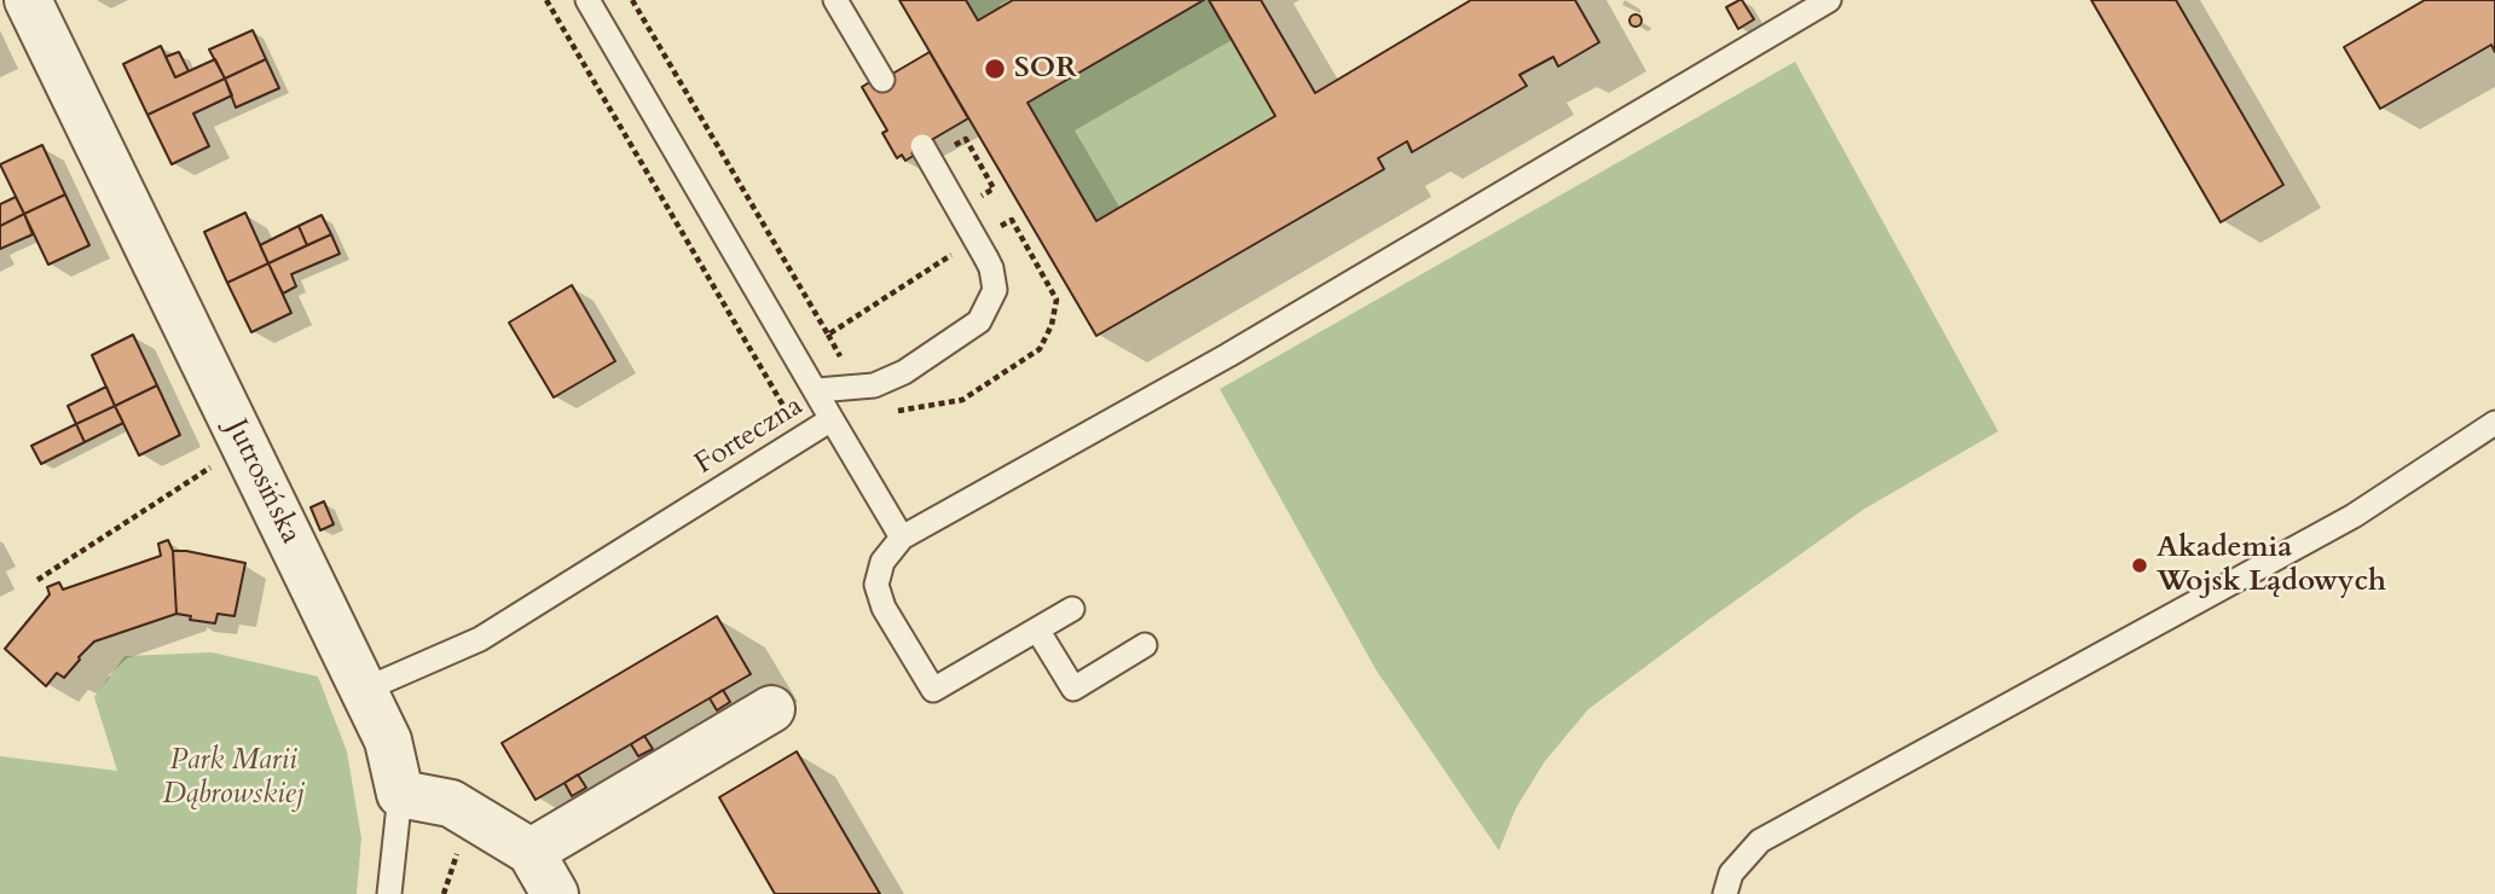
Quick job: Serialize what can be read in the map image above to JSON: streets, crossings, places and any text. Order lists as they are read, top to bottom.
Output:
{
  "streets": {
    "street": ["Jutrosińska"],
    "lane": ["Forteczna"]
  },
  "crossings": [
    ["Forteczna", "Jutrosińska"]
  ],
  "parks": ["Park Marii Dąbrowskiej"],
  "places": ["SOR", "Akademia Wojsk Lądowych"]
}
